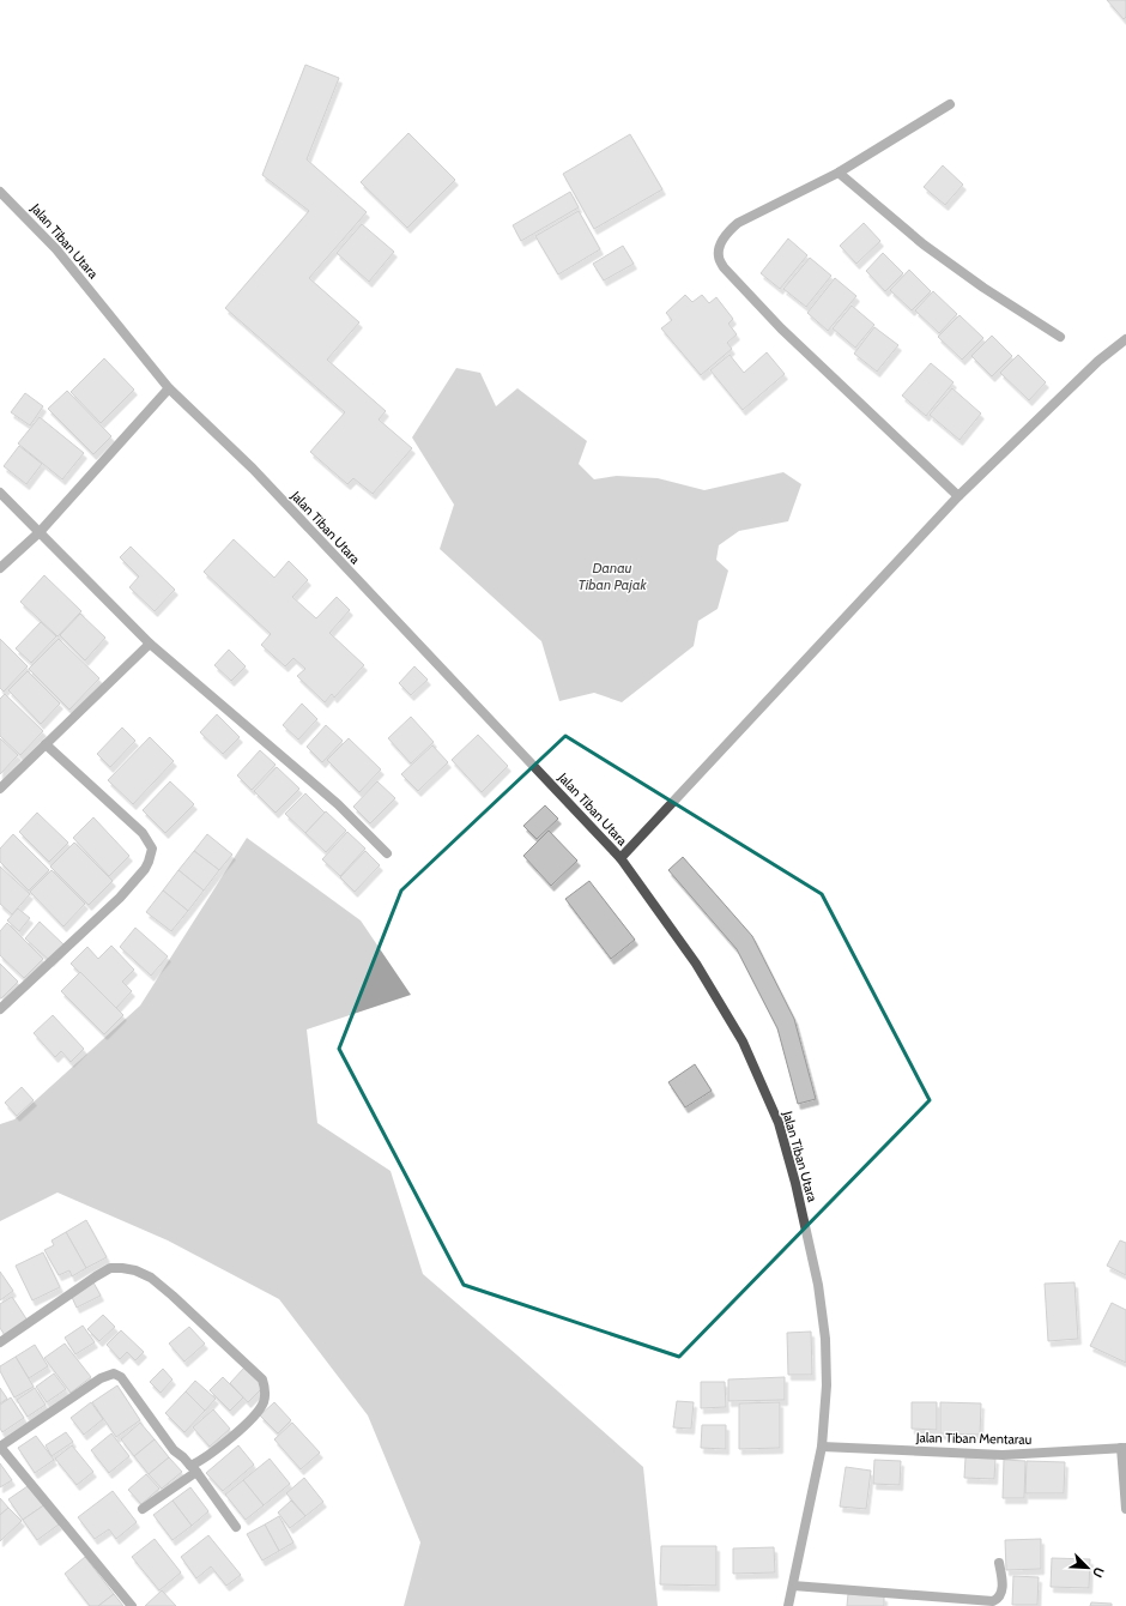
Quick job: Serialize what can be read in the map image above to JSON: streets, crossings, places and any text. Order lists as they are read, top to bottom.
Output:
{
  "streets": {
    "street": ["Jalan Tiban Utara", "Jalan Tiban Mentarau"]
  },
  "crossings": [
    ["Jalan Tiban Utara", "Jalan Tiban Mentarau"]
  ],
  "water": ["Danau Tiban Pajak"],
  "north": "bottom right"
}
